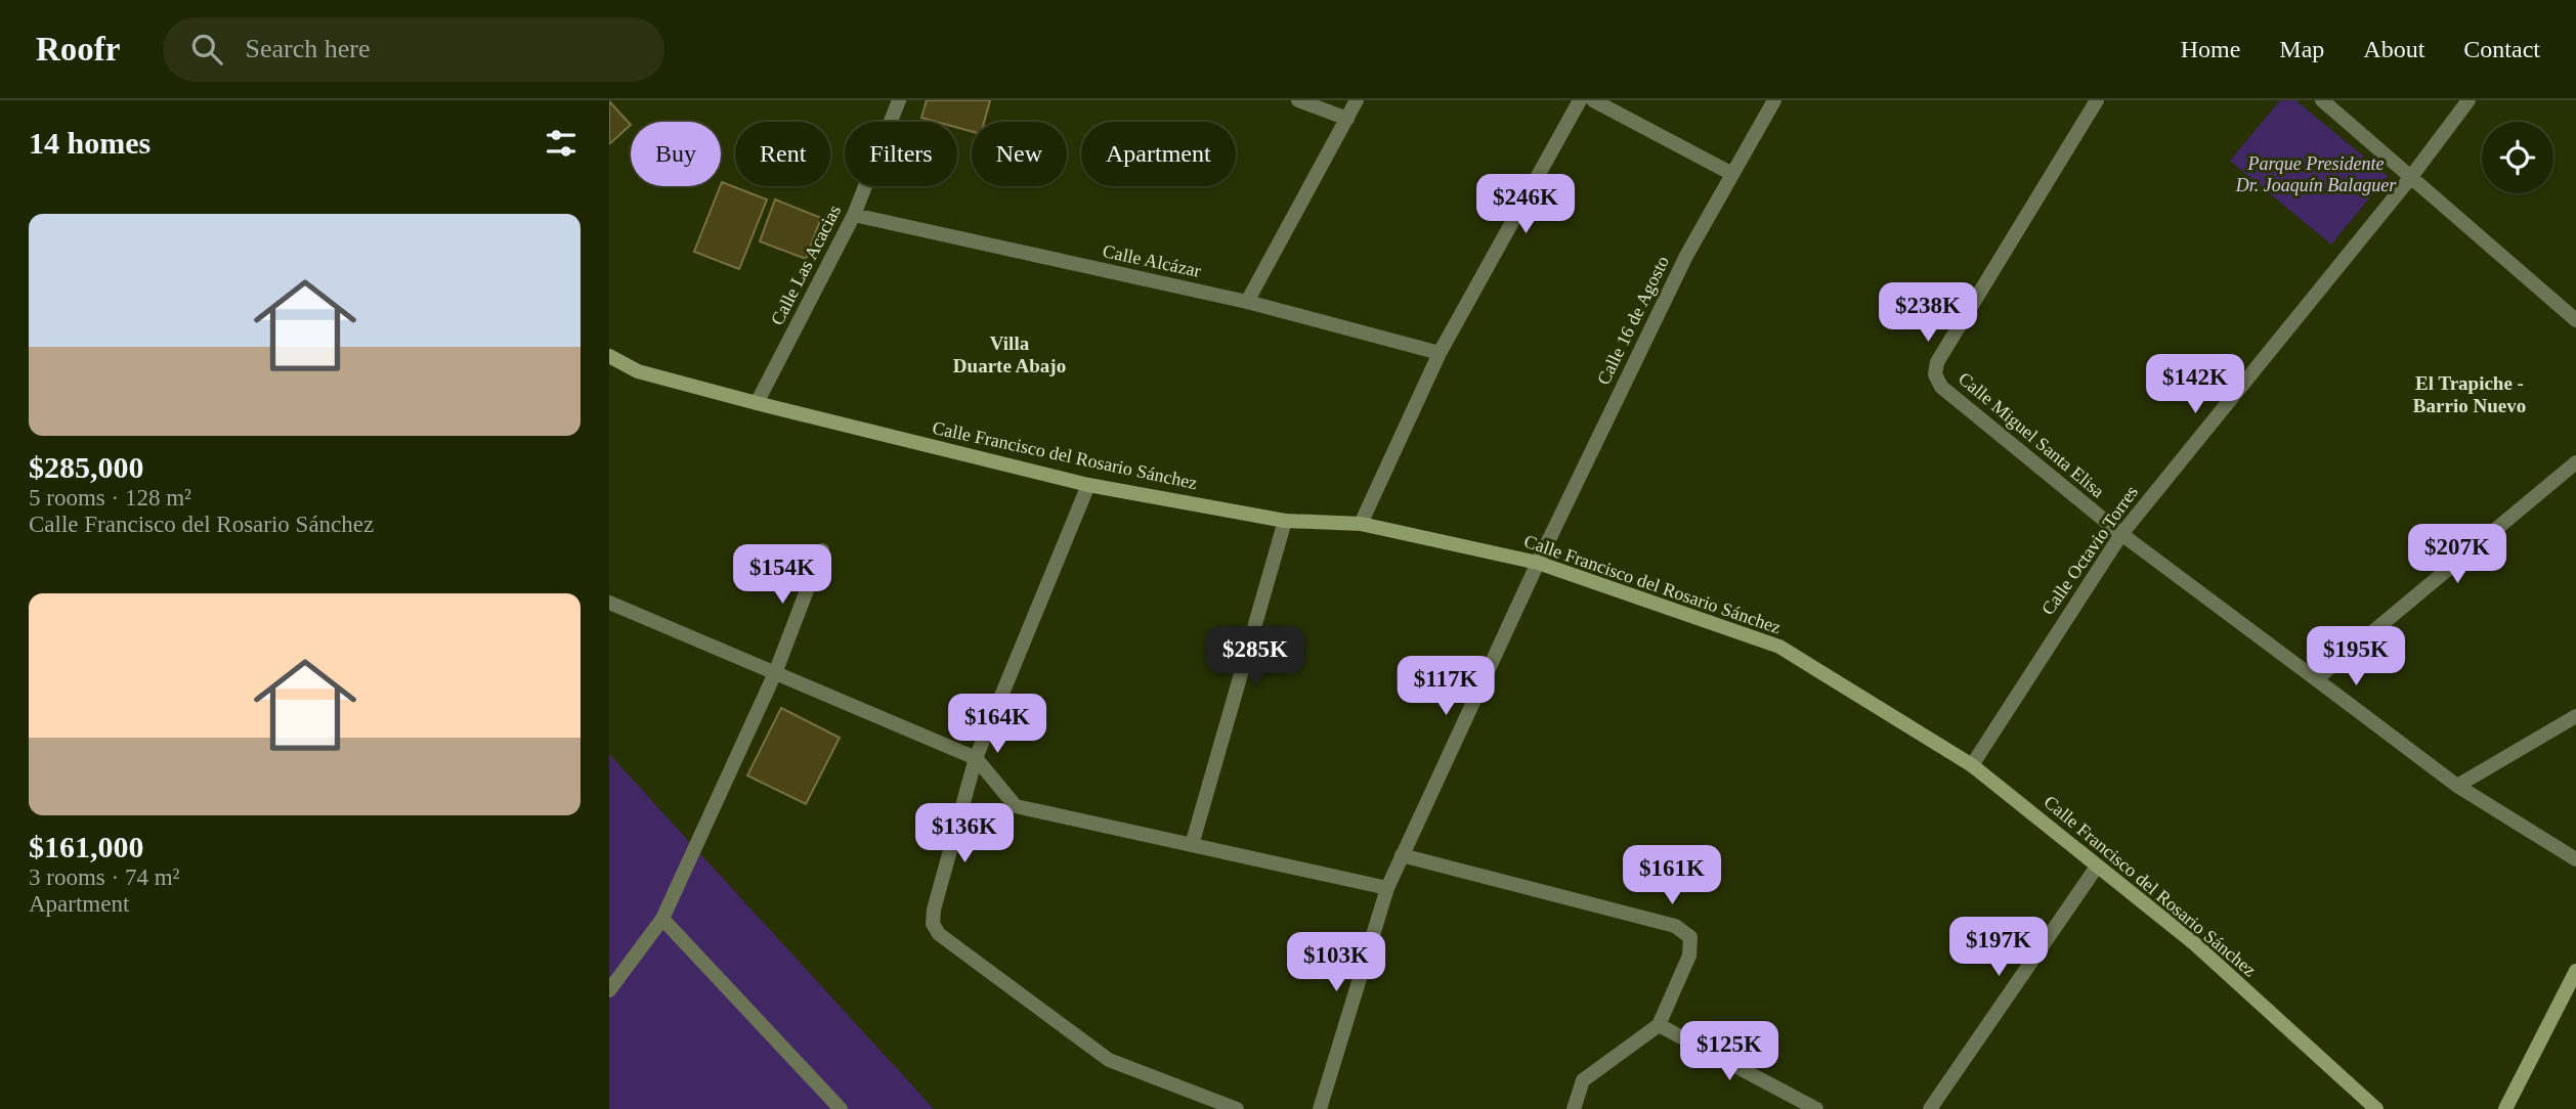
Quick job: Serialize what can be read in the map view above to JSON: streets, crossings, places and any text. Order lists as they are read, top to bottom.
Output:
{
  "streets": {
    "street": [
      "Calle Alcázar",
      "Calle Las Acacias",
      "Calle 16 de Agosto",
      "Calle Miguel Santa Elisa",
      "Calle Francisco del Rosario Sánchez",
      "Calle Octavio Torres"
    ]
  },
  "crossings": [
    ["Calle Alcázar", "Calle Las Acacias"],
    ["Calle Las Acacias", "Calle Francisco del Rosario Sánchez"],
    ["Calle 16 de Agosto", "Calle Francisco del Rosario Sánchez"],
    ["Calle Miguel Santa Elisa", "Calle Octavio Torres"],
    ["Calle Francisco del Rosario Sánchez", "Calle Octavio Torres"]
  ],
  "districts": ["Villa Duarte Abajo", "El Trapiche - Barrio Nuevo"],
  "parks": ["Parque Presidente Dr. Joaquín Balaguer"],
  "page": {
    "header": "Roofr",
    "search": "Search here",
    "nav": [
      "Home",
      "Map",
      "About",
      "Contact"
    ],
    "heading": "14 homes",
    "chip": [
      "Buy",
      "Rent",
      "Filters",
      "New",
      "Apartment"
    ],
    "price": [
      "$246K",
      "$238K",
      "$142K",
      "$207K",
      "$154K",
      "$285K",
      "$195K",
      "$117K",
      "$164K",
      "$136K",
      "$161K",
      "$197K",
      "$103K",
      "$125K"
    ],
    "list": [
      {
        "name": "$285,000",
        "note": "5 rooms · 128 m² · Calle Francisco del Rosario Sánchez"
      },
      {
        "name": "$161,000",
        "note": "3 rooms · 74 m² · Apartment"
      }
    ]
  }
}
